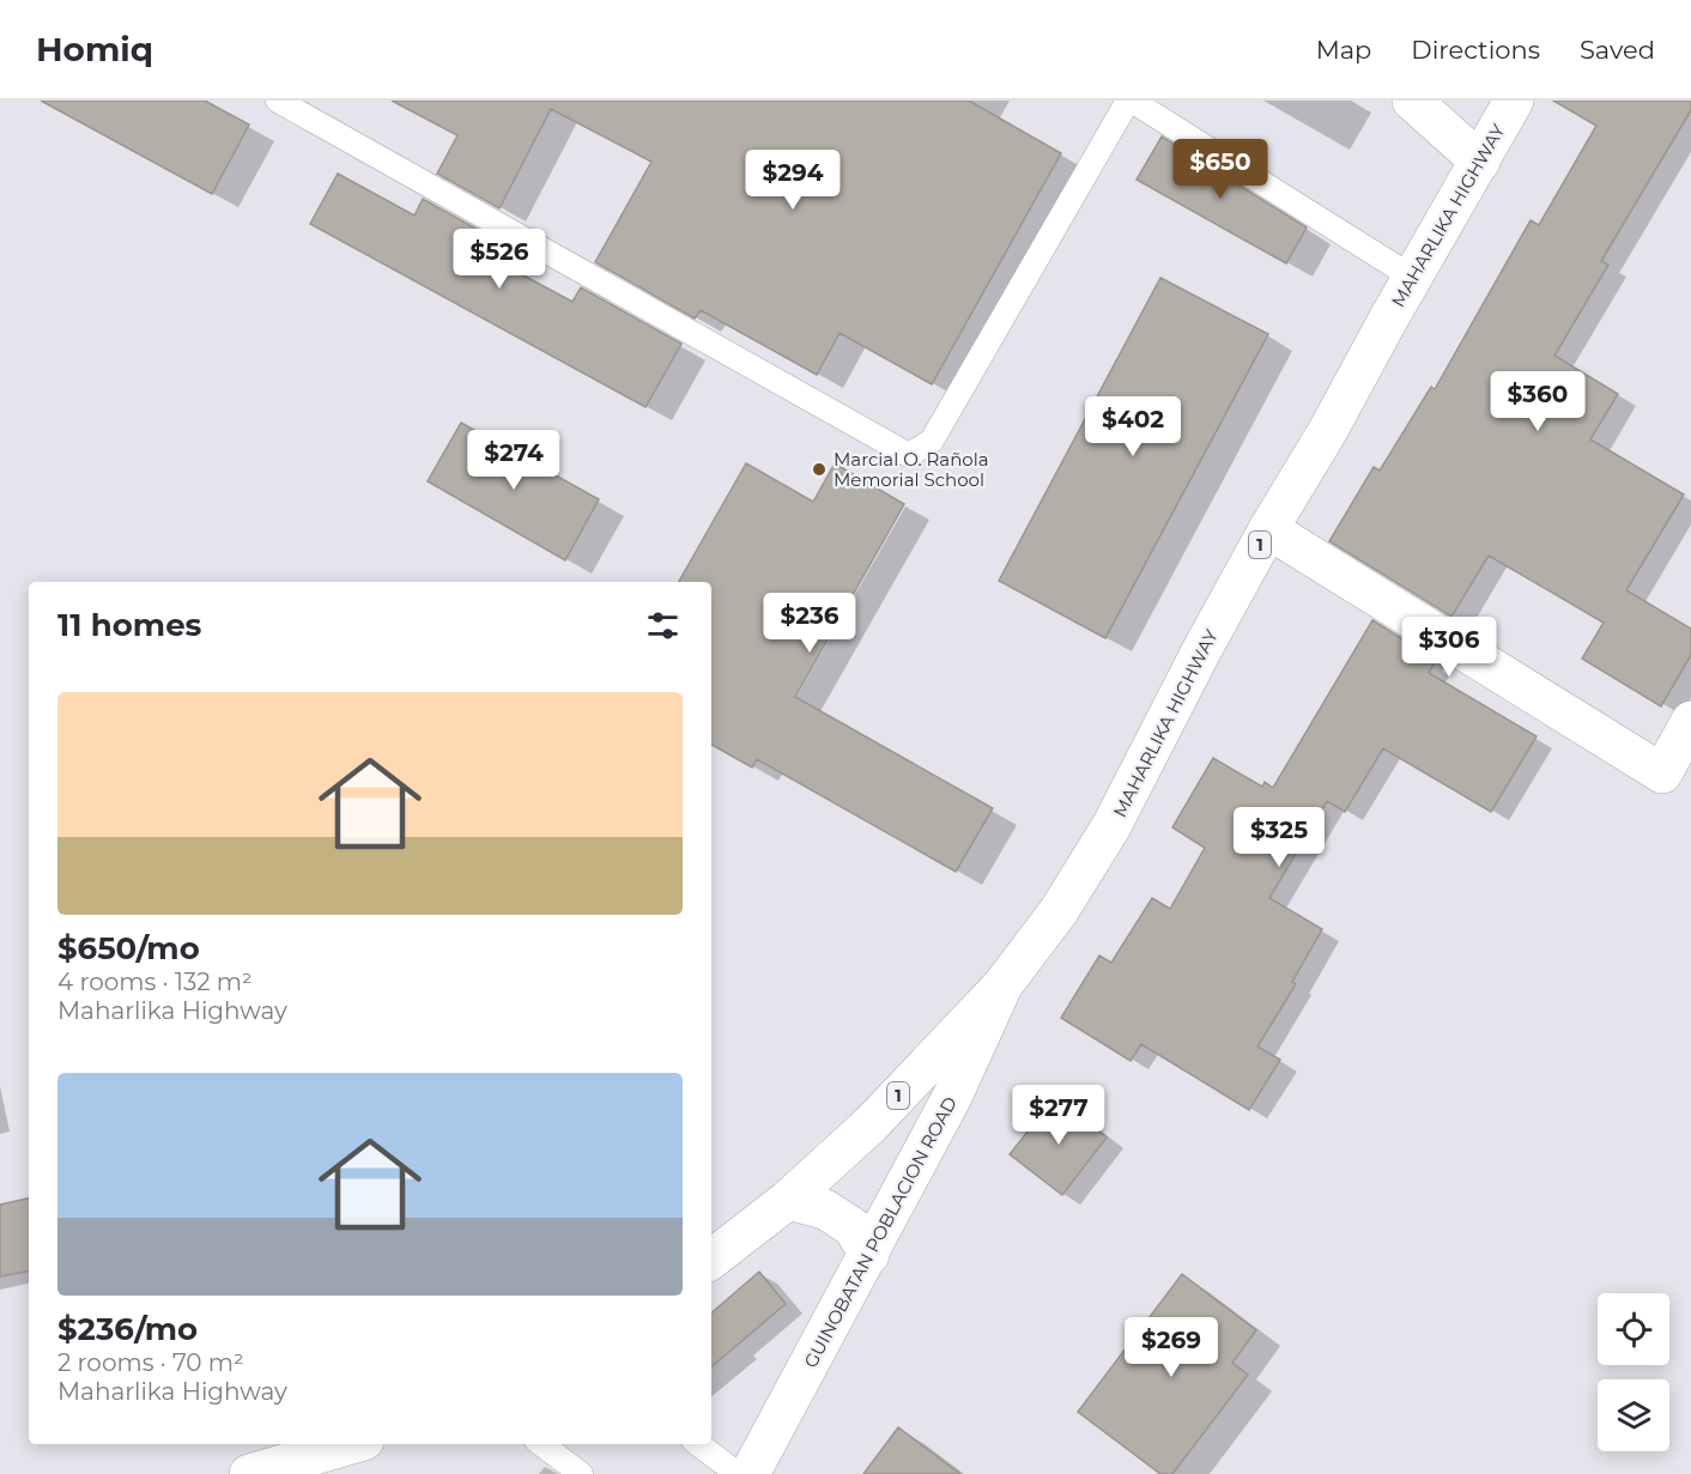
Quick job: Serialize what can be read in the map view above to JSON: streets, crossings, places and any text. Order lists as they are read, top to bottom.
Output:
{
  "streets": {
    "main road": ["MAHARLIKA HIGHWAY", "1", "GUINOBATAN POBLACION ROAD"]
  },
  "crossings": [
    ["MAHARLIKA HIGHWAY", "GUINOBATAN POBLACION ROAD"]
  ],
  "places": ["Marcial O. Rañola Memorial School"],
  "page": {
    "header": "Homiq",
    "nav": ["Map", "Directions", "Saved"],
    "price": [
      "$650",
      "$294",
      "$526",
      "$360",
      "$402",
      "$274",
      "$236",
      "$306",
      "$325",
      "$277",
      "$269"
    ],
    "heading": "11 homes",
    "list": [
      {
        "name": "$650/mo",
        "note": "4 rooms · 132 m² · Maharlika Highway"
      },
      {
        "name": "$236/mo",
        "note": "2 rooms · 70 m² · Maharlika Highway"
      }
    ]
  }
}
